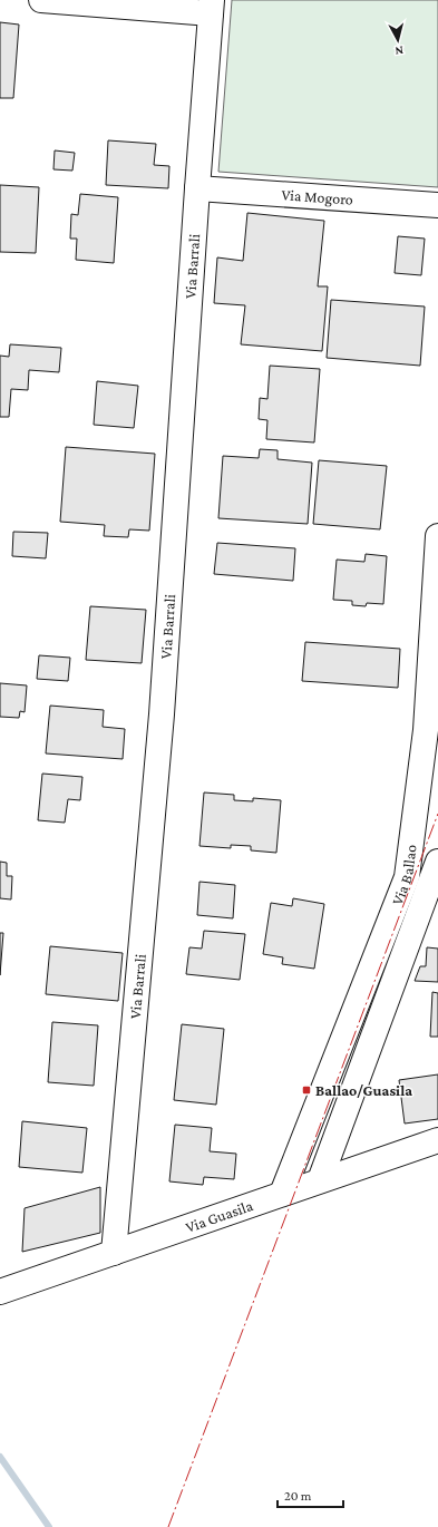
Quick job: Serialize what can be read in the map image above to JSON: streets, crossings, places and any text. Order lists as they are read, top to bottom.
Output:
{
  "streets": {
    "street": [
      "Via Mogoro",
      "Via Barrali",
      "Via Ballao",
      "Via Guasila"
    ]
  },
  "crossings": [
    ["Via Mogoro", "Via Barrali"],
    ["Via Barrali", "Via Guasila"],
    ["Via Ballao", "Via Guasila"]
  ],
  "places": {
    "transit": ["Ballao/Guasila"]
  },
  "scale_bar": "20 m",
  "north": "bottom"
}
